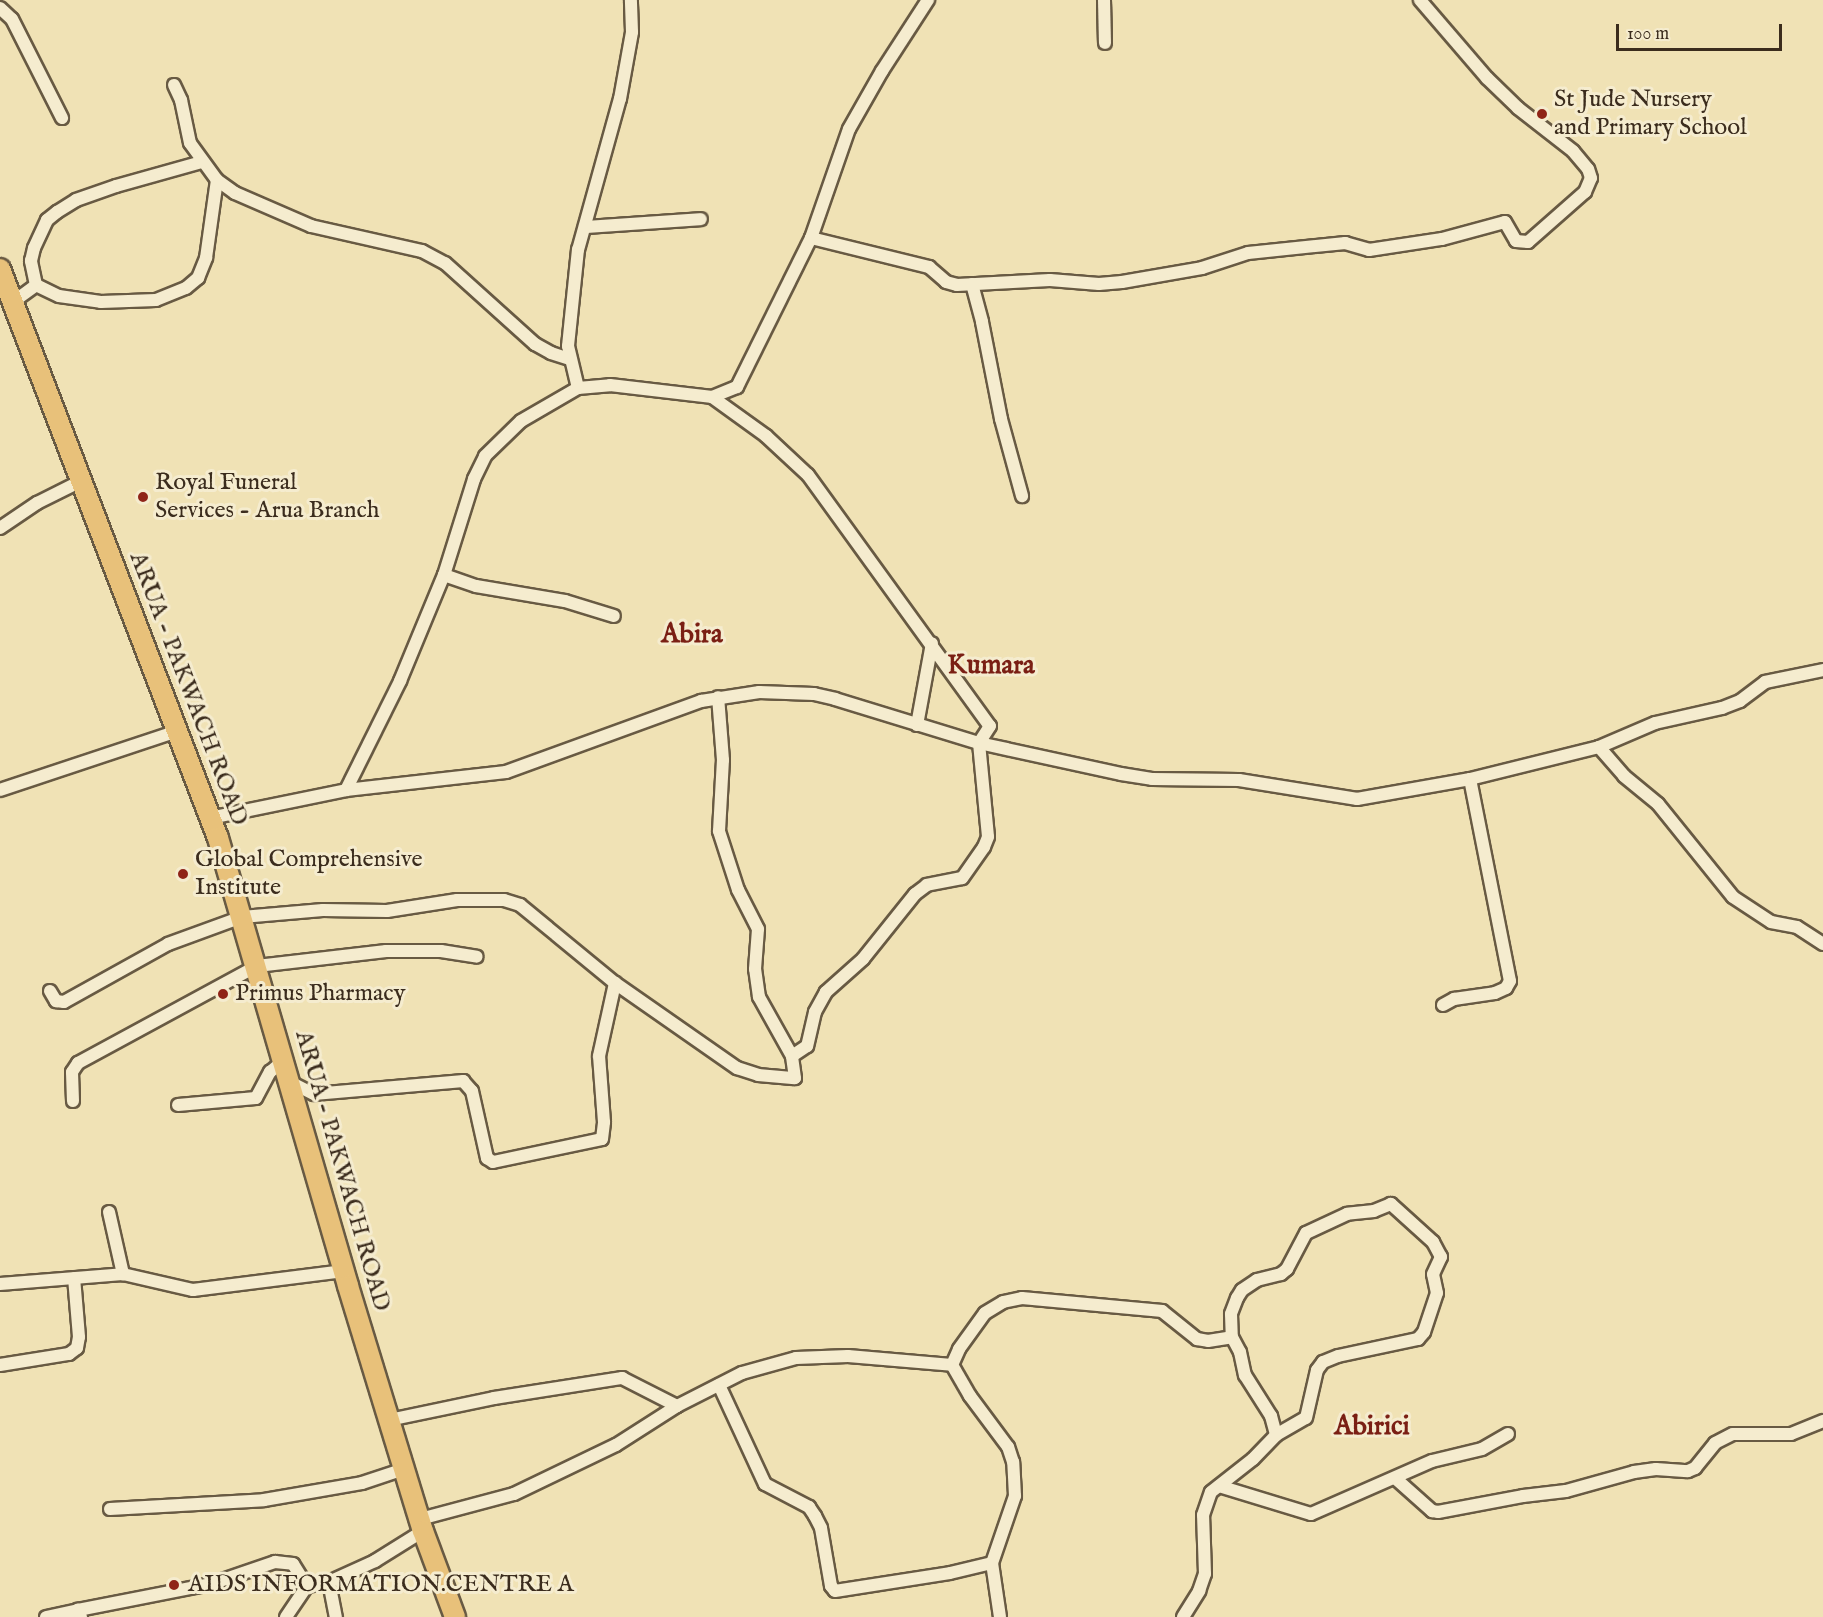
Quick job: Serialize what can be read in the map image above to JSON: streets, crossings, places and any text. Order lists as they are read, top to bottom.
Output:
{
  "streets": {
    "main road": ["ARUA - PAKWACH ROAD"]
  },
  "districts": ["Abira", "Kumara", "Abirici"],
  "places": [
    "St Jude Nursery and Primary School",
    "Royal Funeral Services - Arua Branch",
    "Global Comprehensive Institute",
    "Primus Pharmacy",
    "AIDS INFORMATION.CENTRE A"
  ],
  "scale_bar": "100 m"
}
